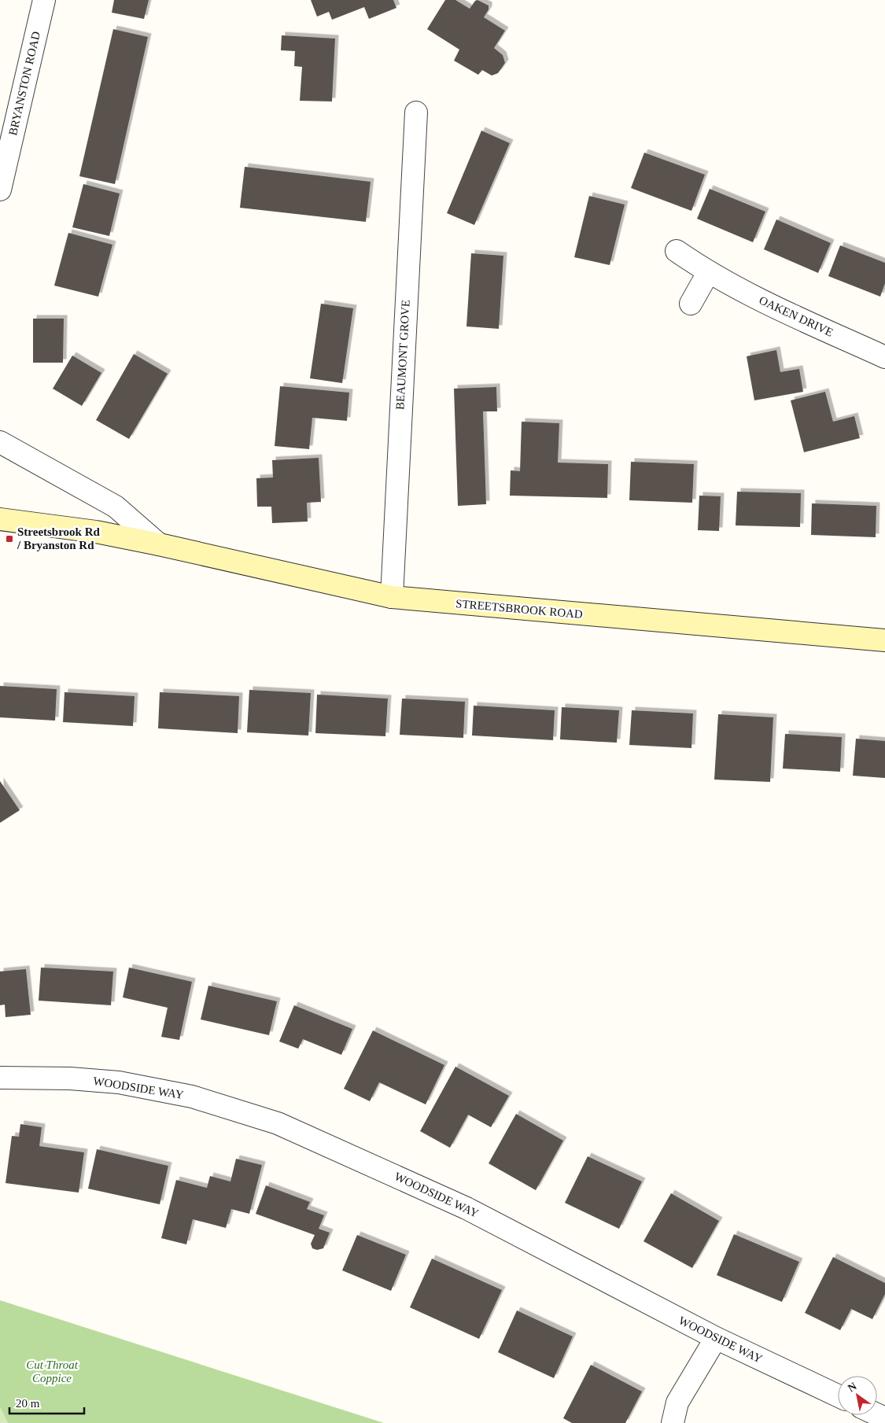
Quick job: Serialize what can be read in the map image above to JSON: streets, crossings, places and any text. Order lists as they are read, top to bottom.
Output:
{
  "streets": {
    "main road": ["STREETSBROOK ROAD"],
    "street": [
      "BRYANSTON ROAD",
      "OAKEN DRIVE",
      "BEAUMONT GROVE",
      "WOODSIDE WAY"
    ]
  },
  "crossings": [
    ["BEAUMONT GROVE", "STREETSBROOK ROAD"]
  ],
  "parks": ["Cut Throat Coppice"],
  "places": {
    "transit": ["Streetsbrook Rd / Bryanston Rd"]
  },
  "scale_bar": "20 m",
  "north": "top left"
}
